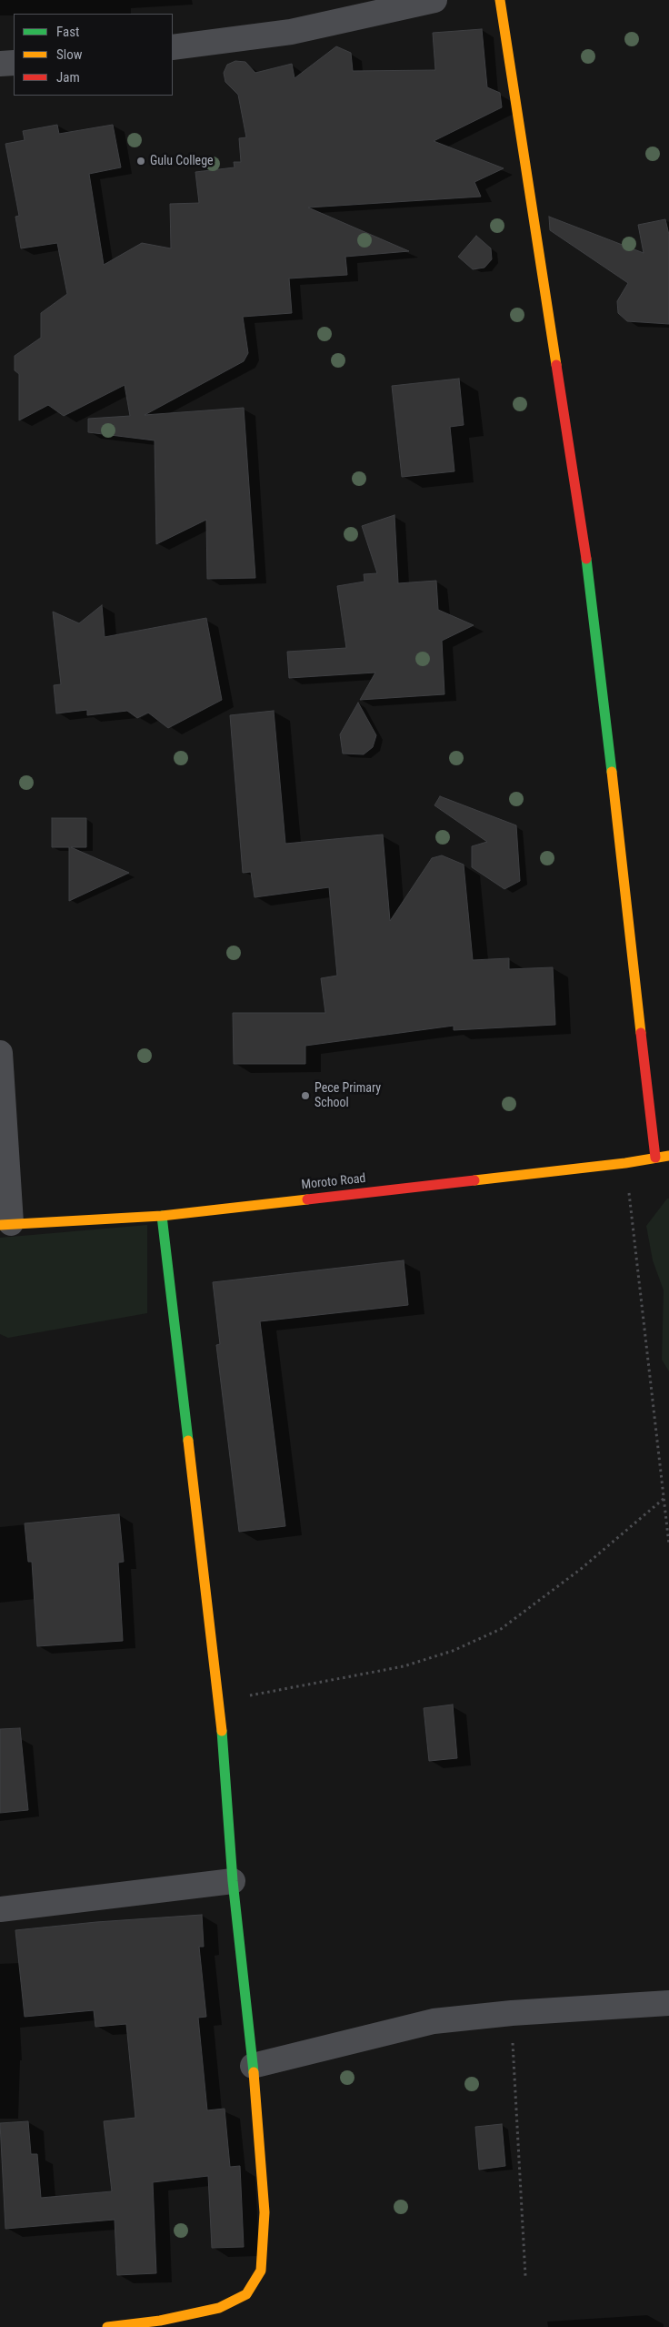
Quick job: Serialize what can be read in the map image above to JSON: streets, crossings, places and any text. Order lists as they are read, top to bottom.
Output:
{
  "streets": {
    "street": ["Moroto Road"]
  },
  "places": ["Gulu College", "Pece Primary School"],
  "legend": ["Fast", "Slow", "Jam"]
}
